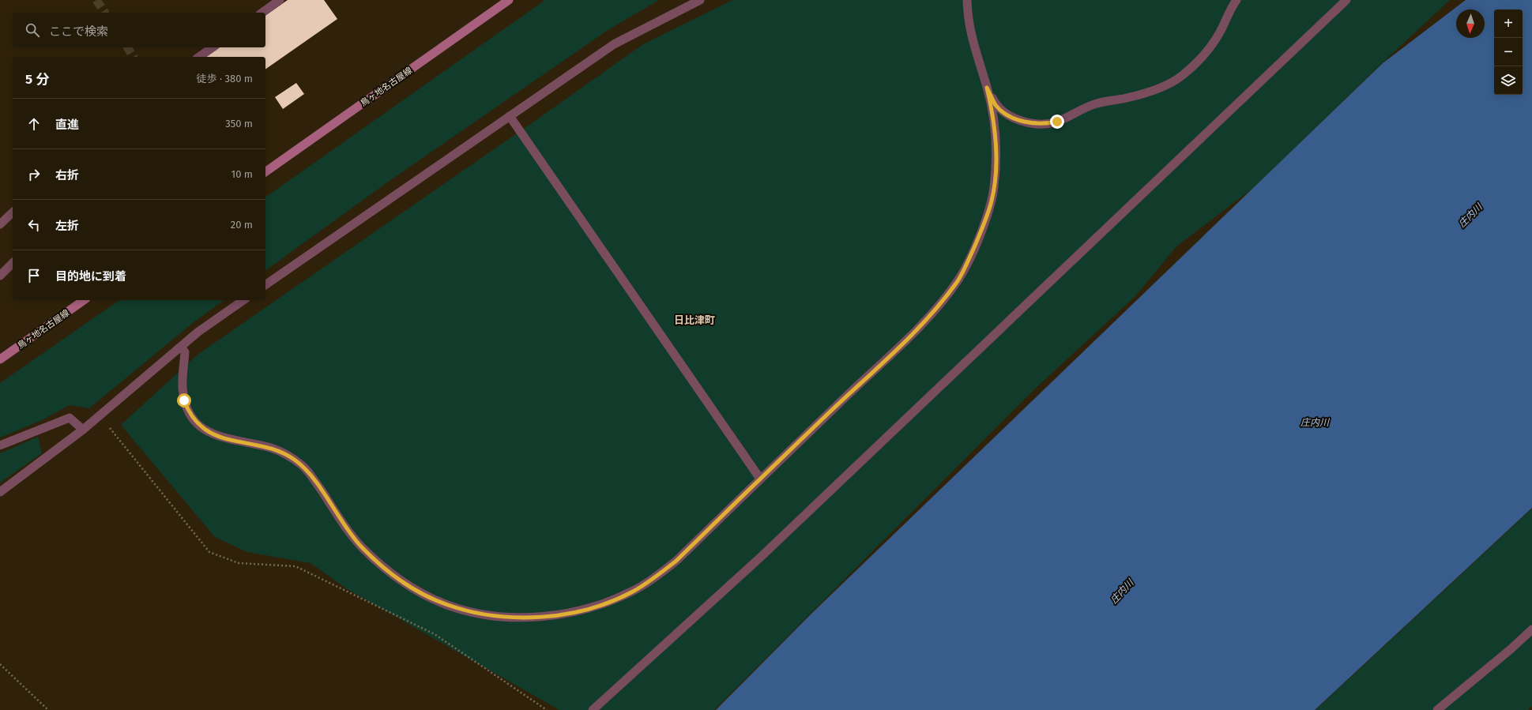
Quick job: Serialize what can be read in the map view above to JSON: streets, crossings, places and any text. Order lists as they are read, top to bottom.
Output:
{
  "streets": {
    "main road": ["鳥ヶ地名古屋線"]
  },
  "districts": ["日比津町"],
  "water": ["庄内川"],
  "north": "bottom",
  "page": {
    "map_buttons": ["+", "−"],
    "search": "ここで検索",
    "heading": ["5 分", "徒歩 · 380 m"],
    "list": [
      ["直進", "350 m"],
      ["右折", "10 m"],
      ["左折", "20 m"],
      "目的地に到着"
    ]
  }
}
